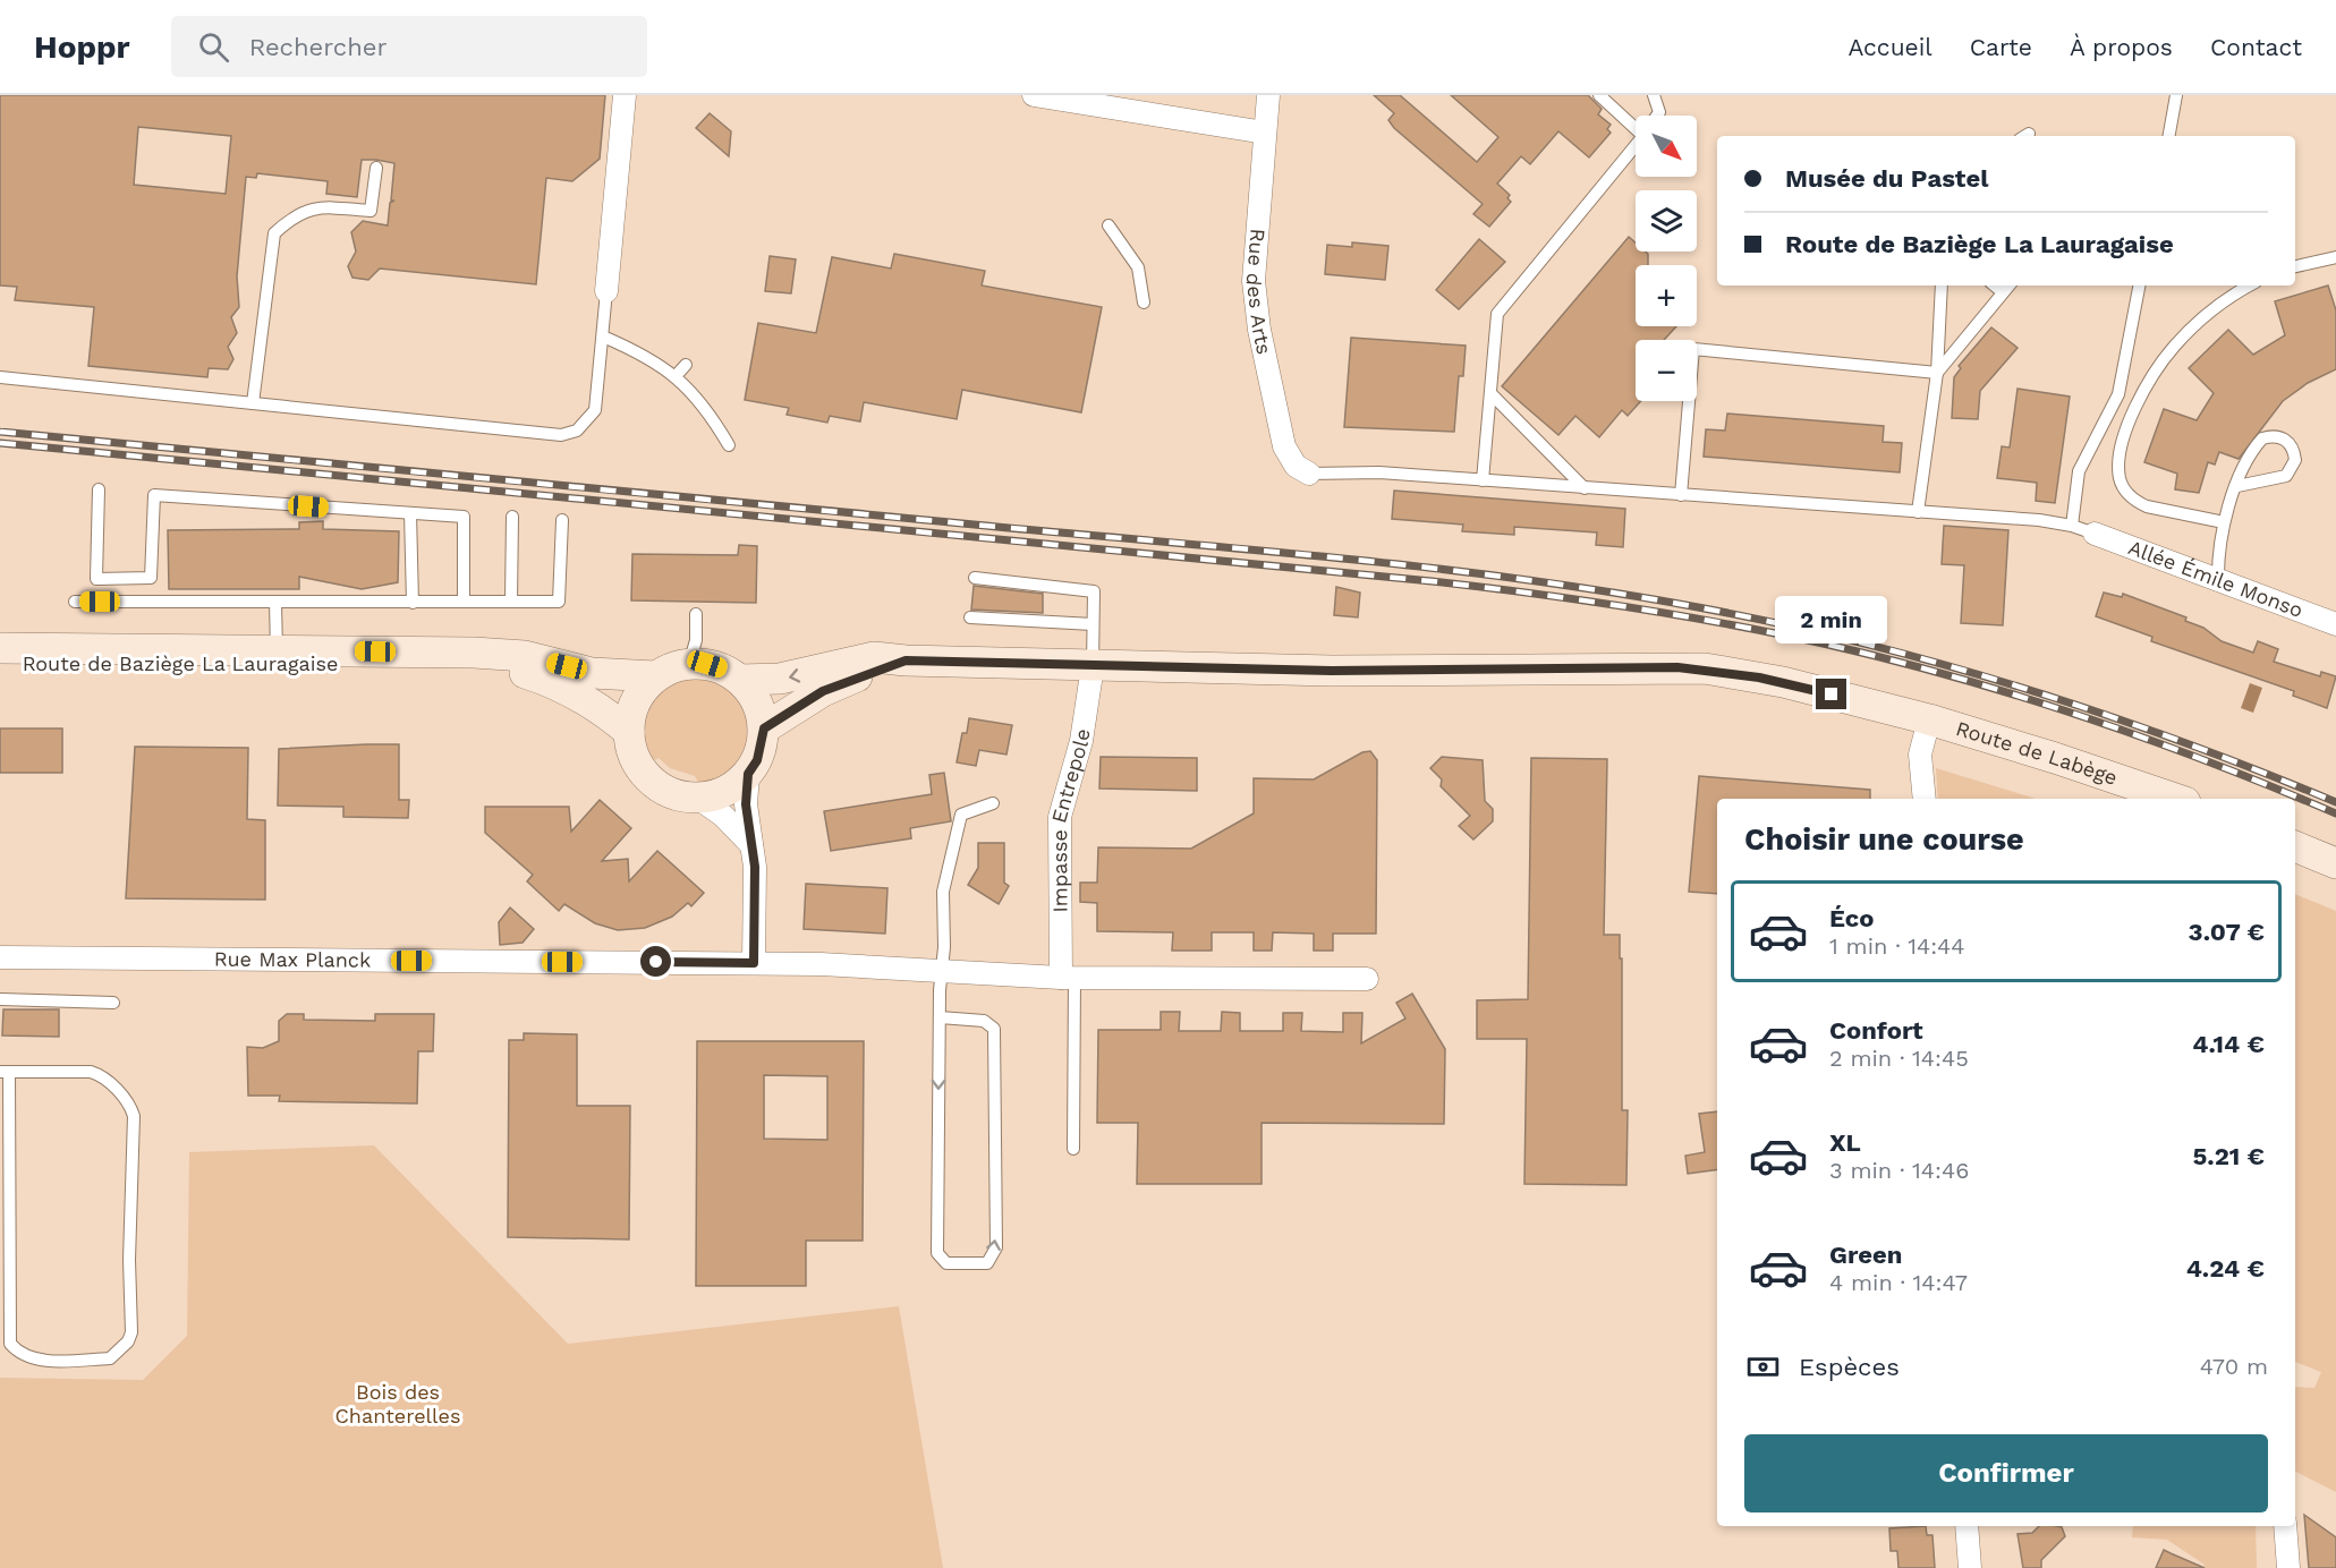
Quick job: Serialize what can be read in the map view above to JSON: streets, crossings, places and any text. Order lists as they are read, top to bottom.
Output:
{
  "streets": {
    "main road": ["Route de Baziège La Lauragaise", "Route de Labège"],
    "street": [
      "Rue des Arts",
      "Allée Émile Monso",
      "Impasse Entrepole",
      "Rue Max Planck"
    ]
  },
  "parks": ["Bois des Chanterelles"],
  "north": "bottom right",
  "page": {
    "header": "Hoppr",
    "search": "Rechercher",
    "nav": [
      "Accueil",
      "Carte",
      "À propos",
      "Contact"
    ],
    "map_buttons": ["+", "−"],
    "banner": ["Musée du Pastel", "Route de Baziège La Lauragaise"],
    "bubble": "2 min",
    "heading": "Choisir une course",
    "list": [
      {
        "name": "Éco",
        "note": "1 min · 14:44",
        "value": "3.07 €"
      },
      {
        "name": "Confort",
        "note": "2 min · 14:45",
        "value": "4.14 €"
      },
      {
        "name": "XL",
        "note": "3 min · 14:46",
        "value": "5.21 €"
      },
      {
        "name": "Green",
        "note": "4 min · 14:47",
        "value": "4.24 €"
      }
    ],
    "pay": ["Espèces", "470 m"],
    "buttons": "Confirmer"
  }
}
